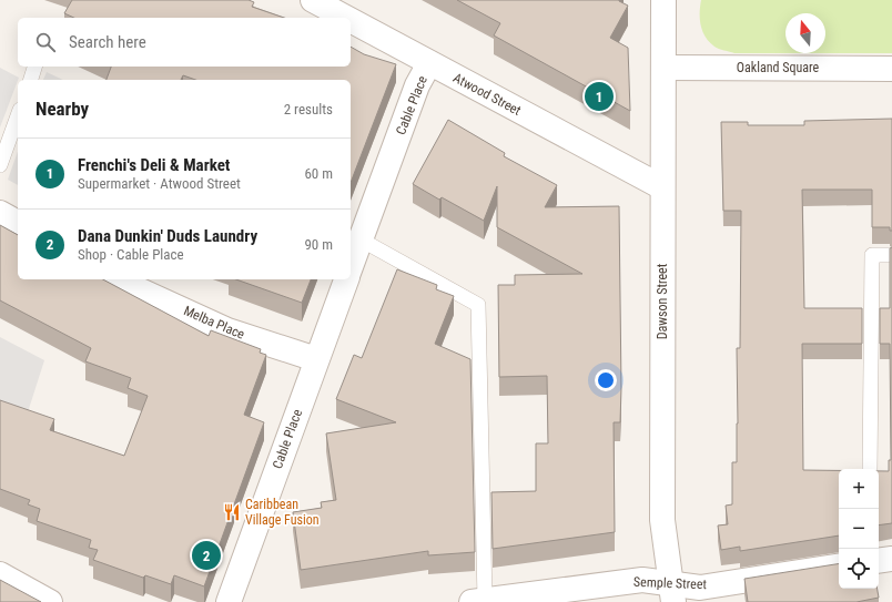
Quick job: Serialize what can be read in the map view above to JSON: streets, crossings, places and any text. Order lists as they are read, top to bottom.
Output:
{
  "streets": {
    "street": [
      "Oakland Square",
      "Atwood Street",
      "Cable Place",
      "Dawson Street",
      "Melba Place",
      "Semple Street"
    ]
  },
  "crossings": [
    ["Oakland Square", "Dawson Street"],
    ["Atwood Street", "Cable Place"],
    ["Atwood Street", "Dawson Street"],
    ["Cable Place", "Melba Place"],
    ["Dawson Street", "Semple Street"]
  ],
  "places": {
    "restaurant": ["Caribbean Village Fusion"]
  },
  "north": "top",
  "page": {
    "search": "Search here",
    "pins": ["1", "2"],
    "heading": ["Nearby", "2 results"],
    "list": [
      {
        "mark": "1",
        "name": "Frenchi's Deli & Market",
        "note": "Supermarket · Atwood Street",
        "value": "60 m"
      },
      {
        "mark": "2",
        "name": "Dana Dunkin' Duds Laundry",
        "note": "Shop · Cable Place",
        "value": "90 m"
      }
    ],
    "map_buttons": ["+", "−"]
  }
}
